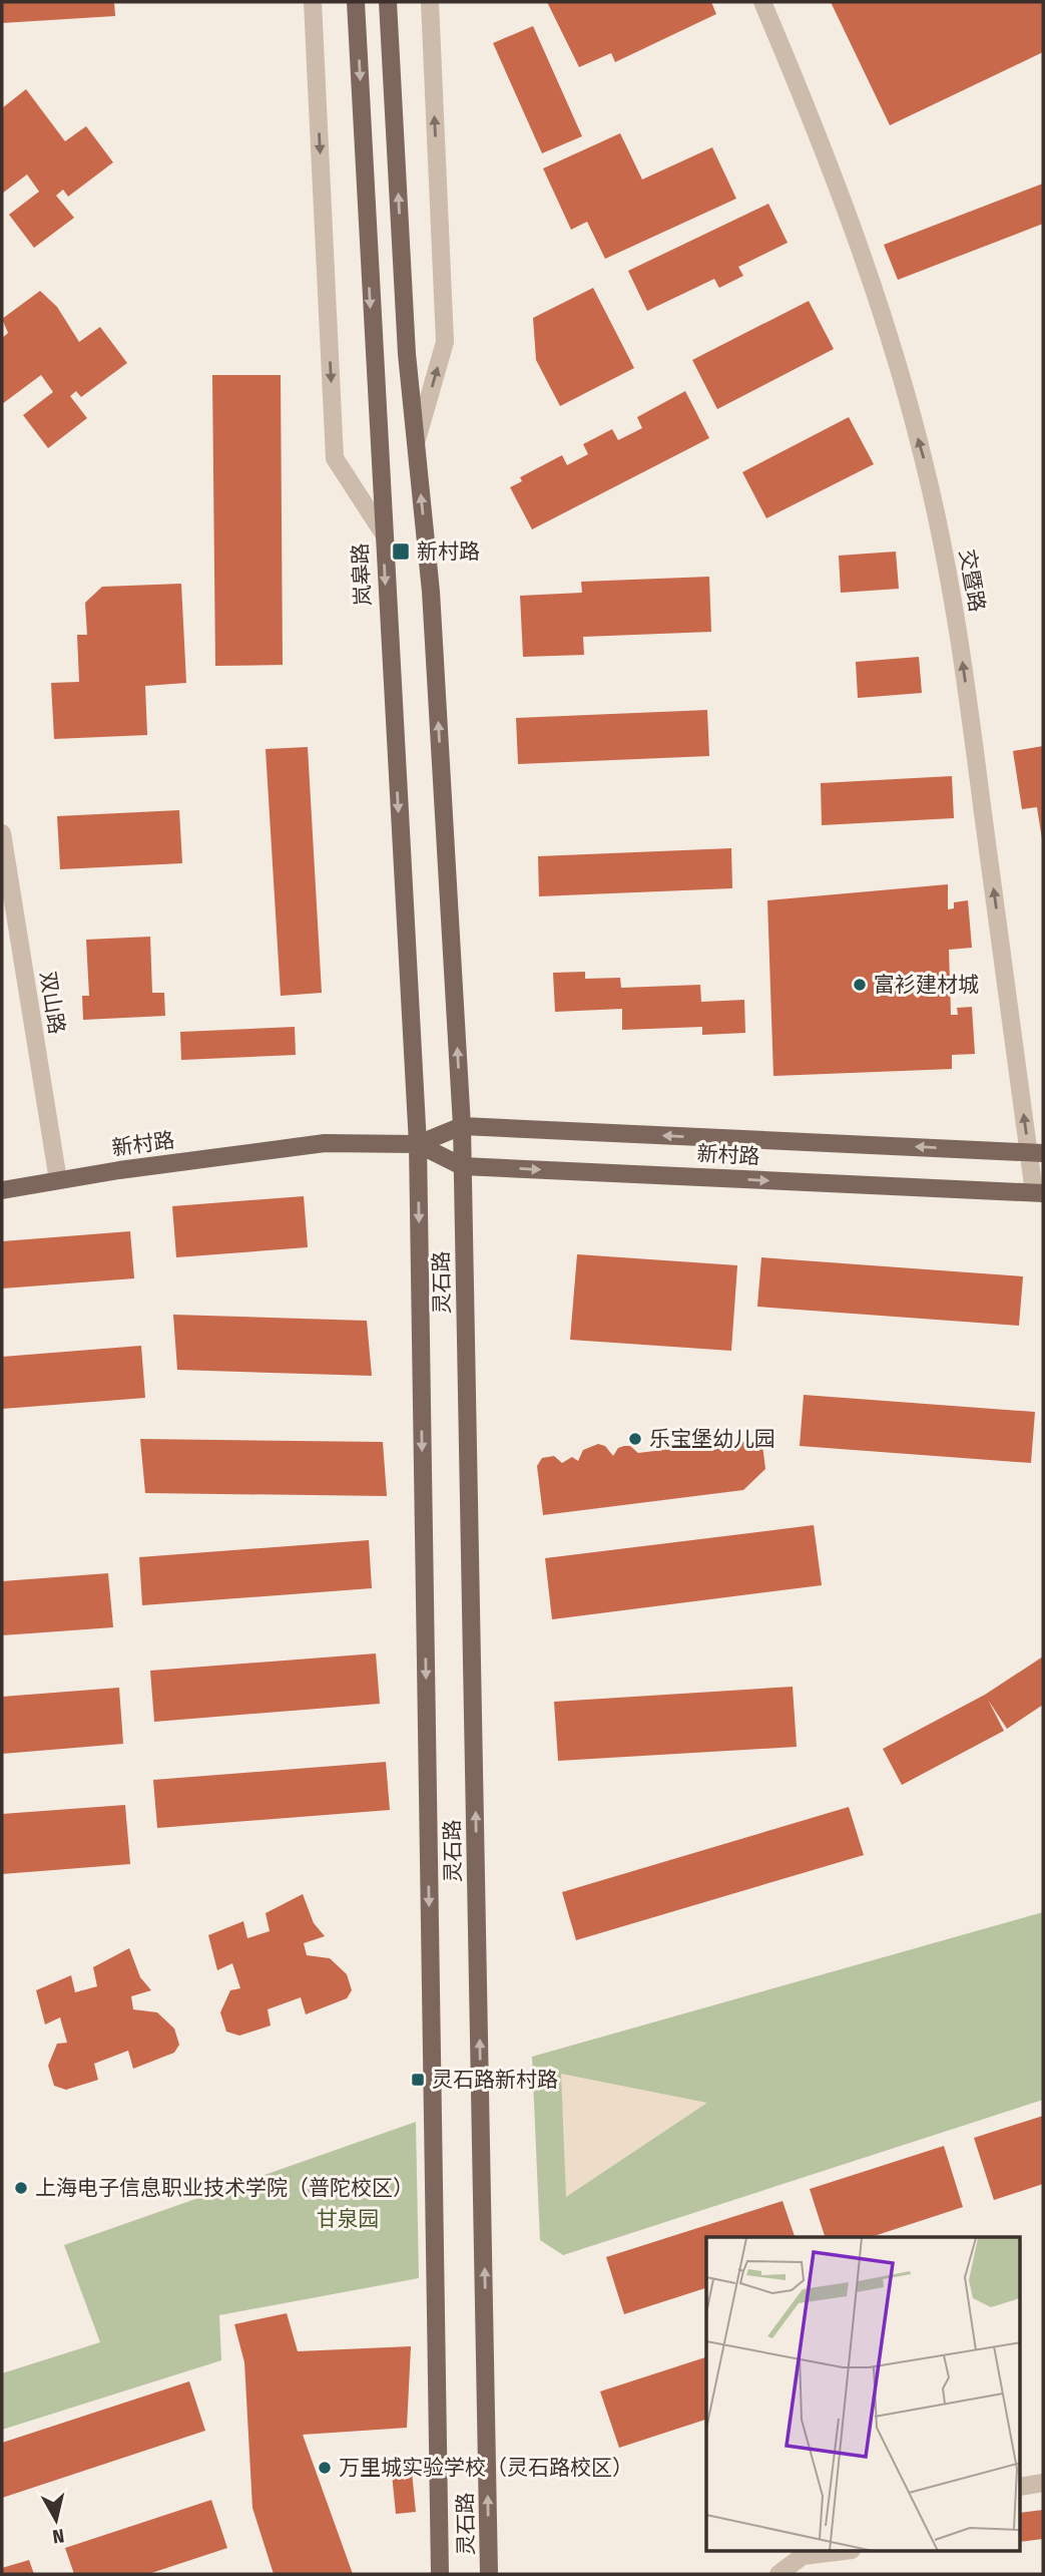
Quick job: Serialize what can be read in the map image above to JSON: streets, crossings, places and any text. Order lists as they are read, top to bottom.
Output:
{
  "streets": {
    "main road": ["岚皋路", "新村路", "灵石路"],
    "street": ["交暨路", "双山路"]
  },
  "crossings": [
    ["岚皋路", "新村路"],
    ["岚皋路", "灵石路"],
    ["交暨路", "新村路"],
    ["双山路", "新村路"],
    ["新村路", "灵石路"]
  ],
  "one_way": ["交暨路"],
  "parks": ["甘泉园"],
  "places": {
    "transit": ["新村路", "灵石路新村路"],
    "other": [
      "富衫建材城",
      "乐宝堡幼儿园",
      "上海电子信息职业技术学院（普陀校区）",
      "万里城实验学校（灵石路校区）"
    ]
  },
  "north": "bottom"
}
